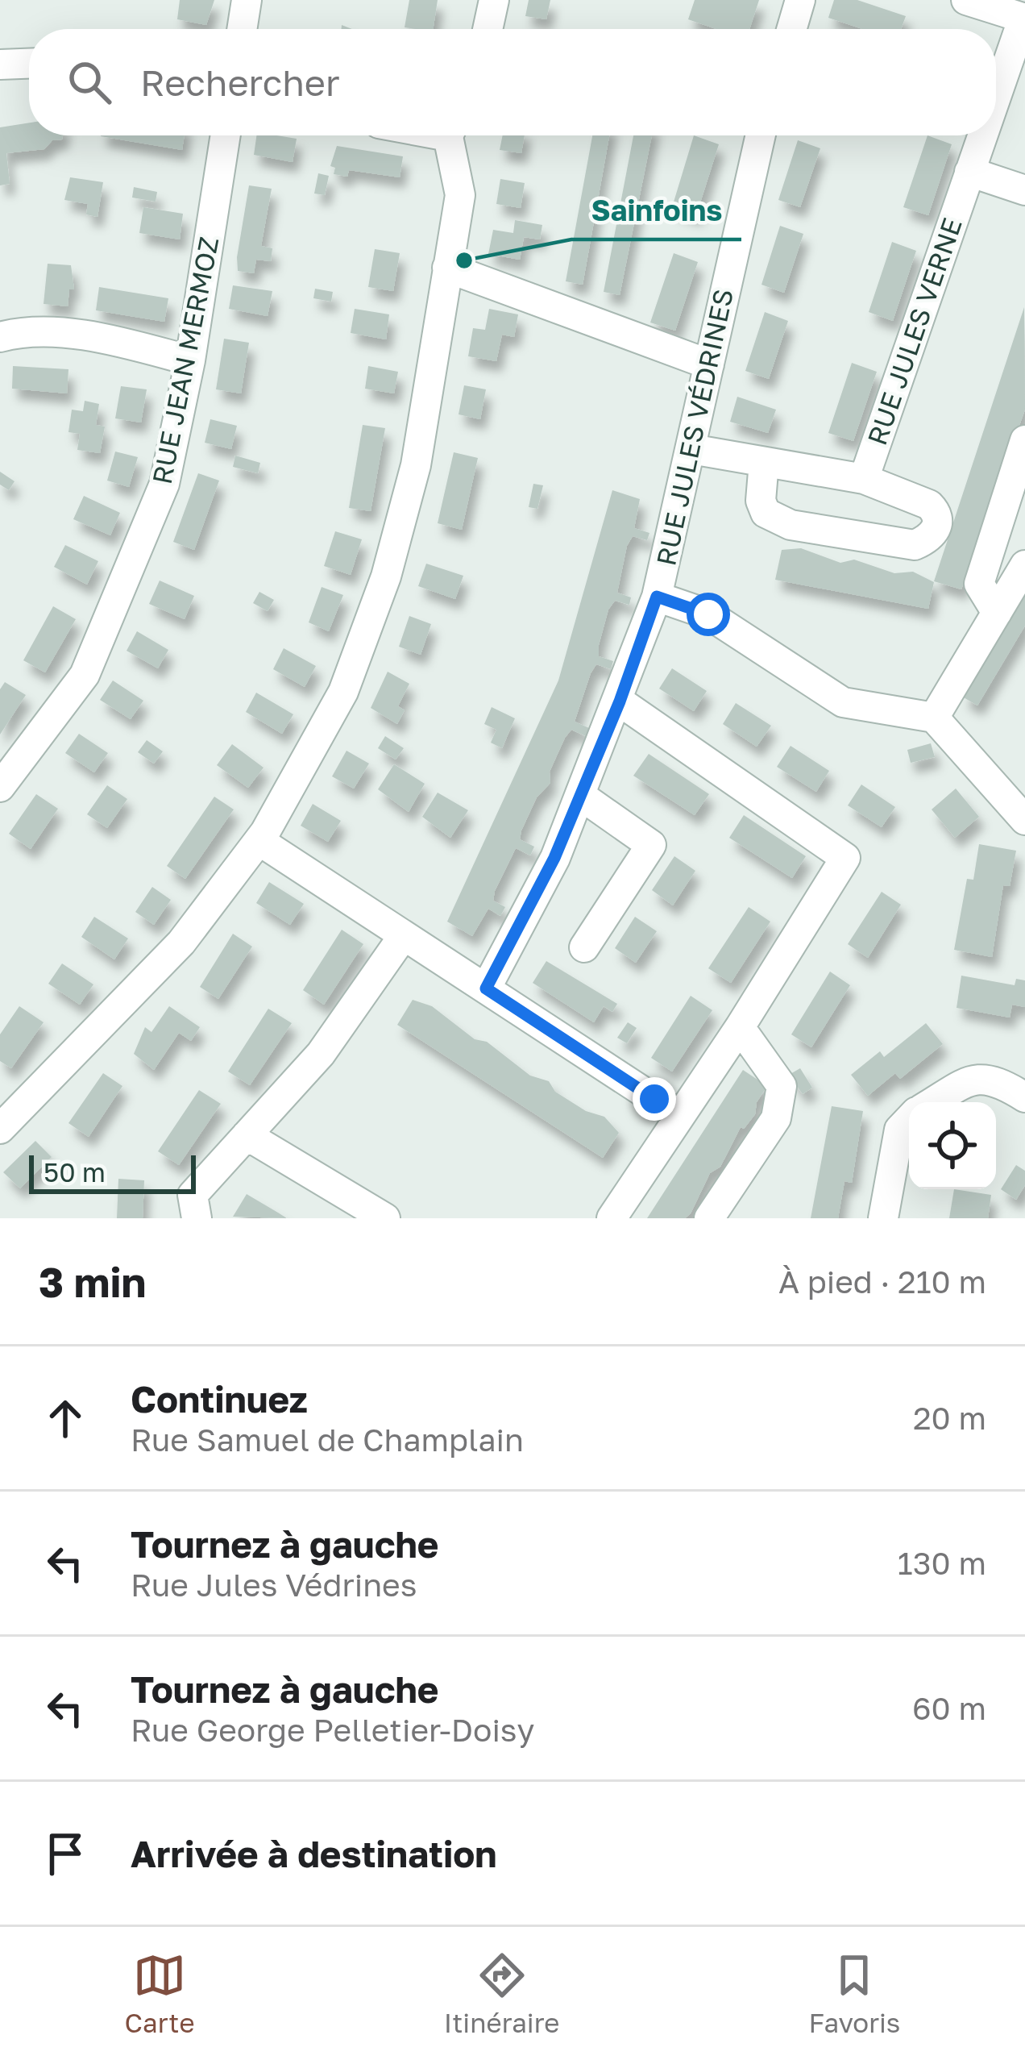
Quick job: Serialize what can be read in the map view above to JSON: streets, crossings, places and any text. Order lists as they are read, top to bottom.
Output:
{
  "streets": {
    "street": ["RUE JULES VERNE", "RUE JEAN MERMOZ", "RUE JULES VÉDRINES"]
  },
  "crossings": [
    ["RUE JULES VERNE", "RUE JULES VÉDRINES"]
  ],
  "places": ["Sainfoins"],
  "scale_bar": "50 m",
  "page": {
    "search": "Rechercher",
    "scale": "50 m",
    "heading": ["3 min", "À pied · 210 m"],
    "list": [
      ["Continuez", "Rue Samuel de Champlain", "20 m"],
      ["Tournez à gauche", "Rue Jules Védrines", "130 m"],
      ["Tournez à gauche", "Rue George Pelletier-Doisy", "60 m"],
      "Arrivée à destination"
    ],
    "nav": ["Carte", "Itinéraire", "Favoris"]
  }
}
